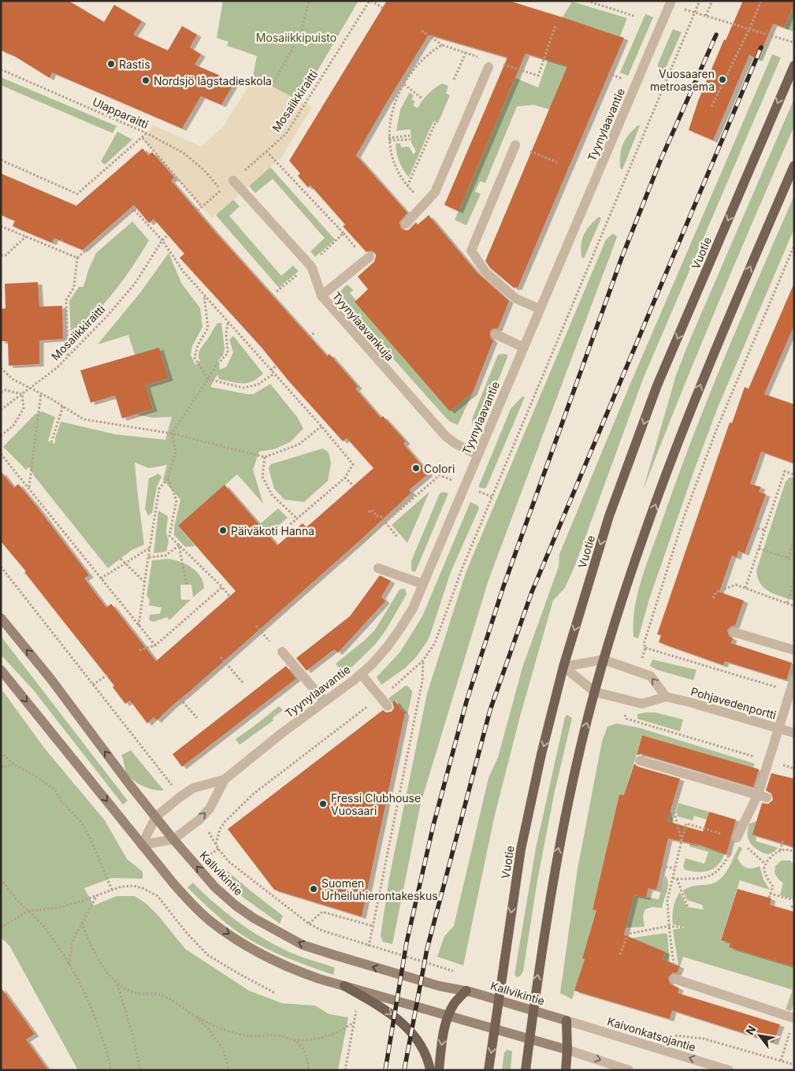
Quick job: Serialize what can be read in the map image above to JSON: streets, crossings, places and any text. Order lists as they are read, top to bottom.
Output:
{
  "streets": {
    "main road": ["Vuotie", "Kallvikintie"],
    "street": [
      "Tyynylaavantie",
      "Tyynylaavankuja",
      "Pohjavedenportti",
      "Kaivonkatsojantie"
    ],
    "path": ["Mosaiikkiraitti", "Ulapparaitti"]
  },
  "crossings": [
    ["Mosaiikkiraitti", "Ulapparaitti"],
    ["Mosaiikkiraitti", "Tyynylaavankuja"],
    ["Tyynylaavantie", "Tyynylaavankuja"],
    ["Tyynylaavantie", "Kallvikintie"],
    ["Vuotie", "Pohjavedenportti"],
    ["Kallvikintie", "Kaivonkatsojantie"]
  ],
  "parks": ["Mosaiikkipuisto"],
  "places": [
    "Rastis",
    "Vuosaaren metroasema",
    "Nordsjö lågstadieskola",
    "Colori",
    "Päiväkoti Hanna",
    "Fressi Clubhouse Vuosaari",
    "Suomen Urheiluhierontakeskus"
  ],
  "north": "top left"
}
